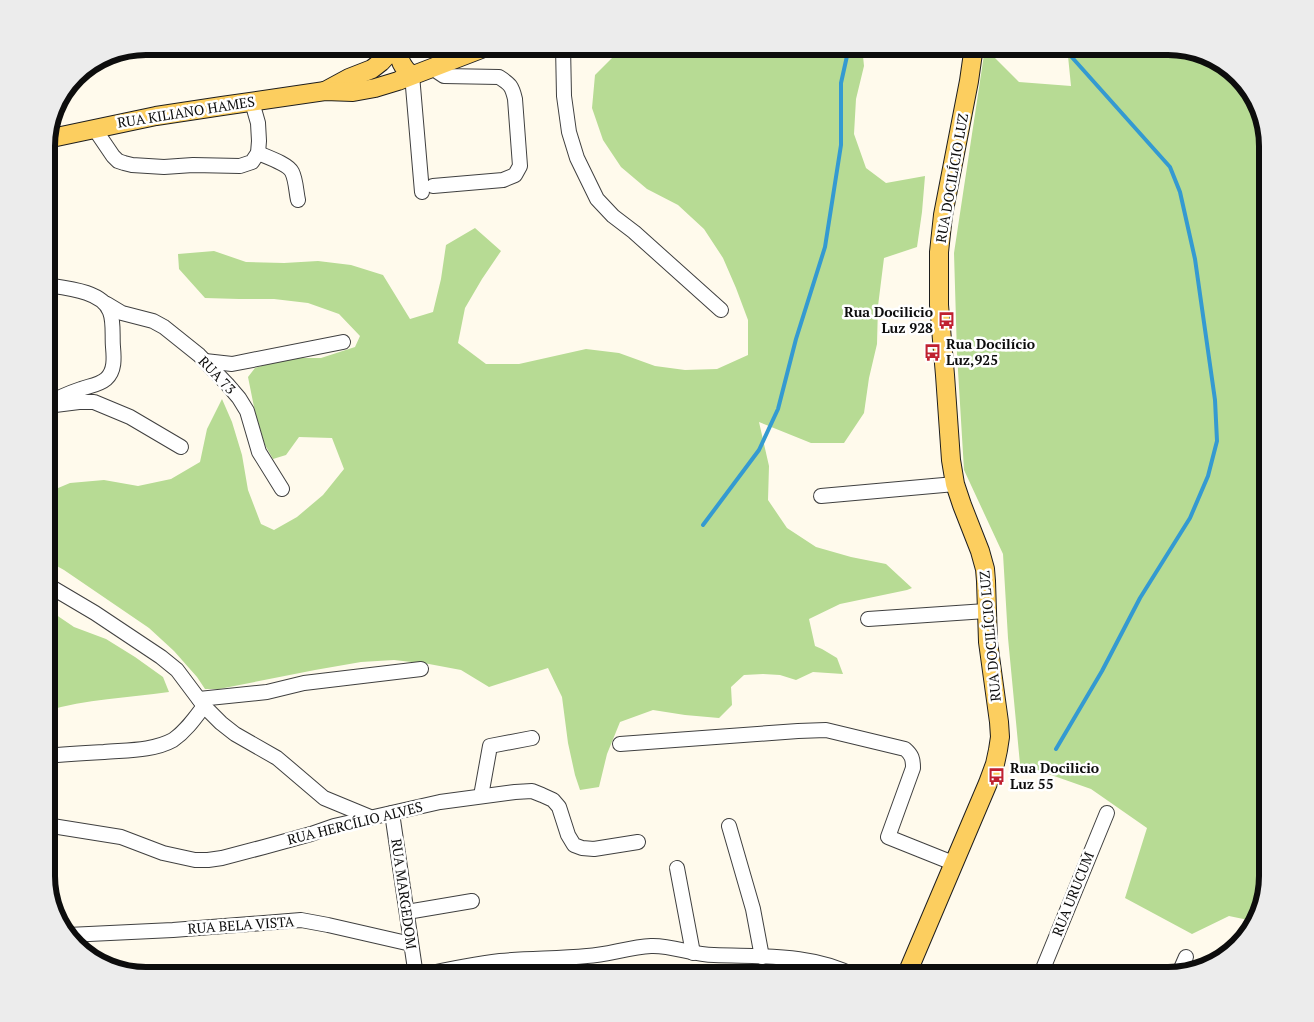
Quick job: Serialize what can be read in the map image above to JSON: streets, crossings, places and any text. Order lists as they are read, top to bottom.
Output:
{
  "streets": {
    "main road": ["RUA KILIANO HAMES", "RUA DOCILÍCIO LUZ"],
    "street": [
      "RUA 73",
      "RUA HERCÍLIO ALVES",
      "RUA MARGEDOM",
      "RUA URUCUM",
      "RUA BELA VISTA"
    ]
  },
  "crossings": [
    ["RUA HERCÍLIO ALVES", "RUA MARGEDOM"],
    ["RUA MARGEDOM", "RUA BELA VISTA"]
  ],
  "places": {
    "bus stop": ["Rua Docilicio Luz 928", "Rua Docilício Luz,925", "Rua Docilicio Luz 55"]
  }
}
